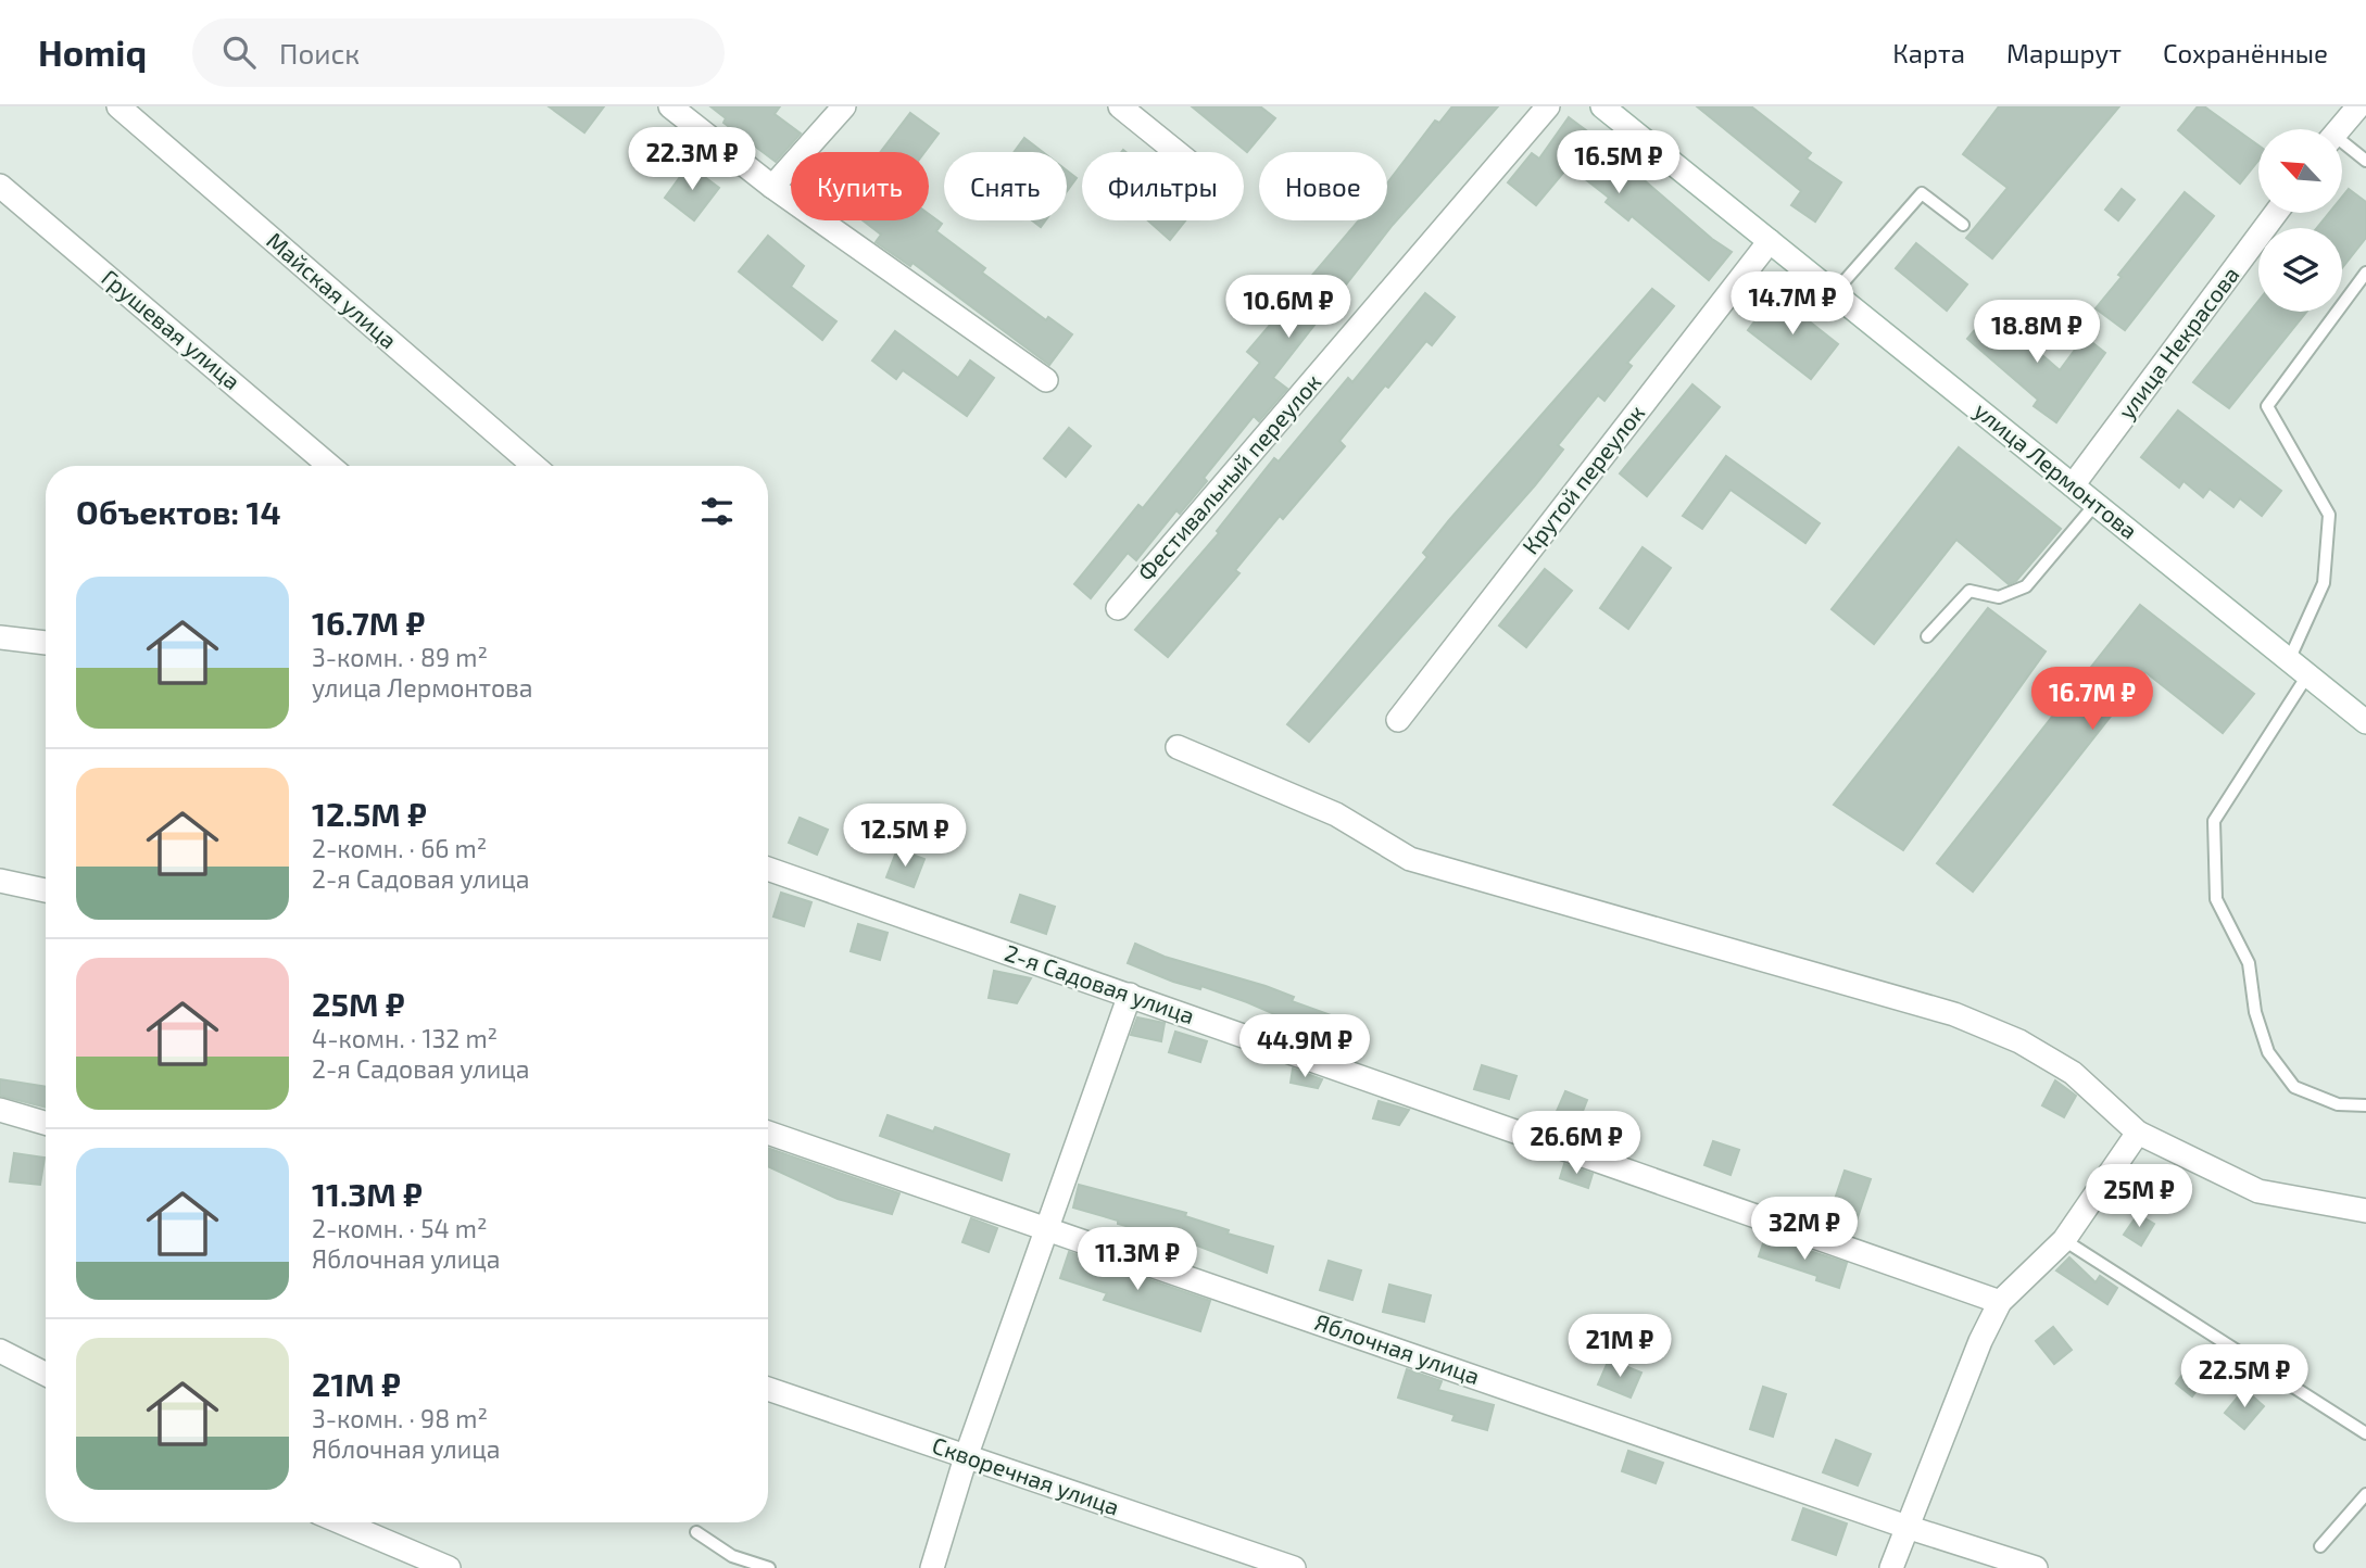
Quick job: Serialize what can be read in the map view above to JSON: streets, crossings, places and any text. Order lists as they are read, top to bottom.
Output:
{
  "streets": {
    "street": [
      "Майская улица",
      "Грушевая улица",
      "улица Некрасова",
      "улица Лермонтова",
      "Фестивальный переулок",
      "Крутой переулок",
      "2-я Садовая улица",
      "Яблочная улица",
      "Скворечная улица"
    ]
  },
  "crossings": [
    ["улица Некрасова", "улица Лермонтова"],
    ["улица Лермонтова", "Крутой переулок"]
  ],
  "north": "top left",
  "page": {
    "header": "Homiq",
    "search": "Поиск",
    "nav": ["Карта", "Маршрут", "Сохранённые"],
    "price": [
      "22.3M ₽",
      "16.5M ₽",
      "14.7M ₽",
      "10.6M ₽",
      "18.8M ₽",
      "16.7M ₽",
      "12.5M ₽",
      "44.9M ₽",
      "26.6M ₽",
      "25M ₽",
      "32M ₽",
      "11.3M ₽",
      "21M ₽",
      "22.5M ₽"
    ],
    "chip": [
      "Купить",
      "Снять",
      "Фильтры",
      "Новое"
    ],
    "heading": "Объектов: 14",
    "list": [
      {
        "name": "16.7M ₽",
        "note": "3-комн. · 89 m² · улица Лермонтова"
      },
      {
        "name": "12.5M ₽",
        "note": "2-комн. · 66 m² · 2-я Садовая улица"
      },
      {
        "name": "25M ₽",
        "note": "4-комн. · 132 m² · 2-я Садовая улица"
      },
      {
        "name": "11.3M ₽",
        "note": "2-комн. · 54 m² · Яблочная улица"
      },
      {
        "name": "21M ₽",
        "note": "3-комн. · 98 m² · Яблочная улица"
      }
    ]
  }
}
